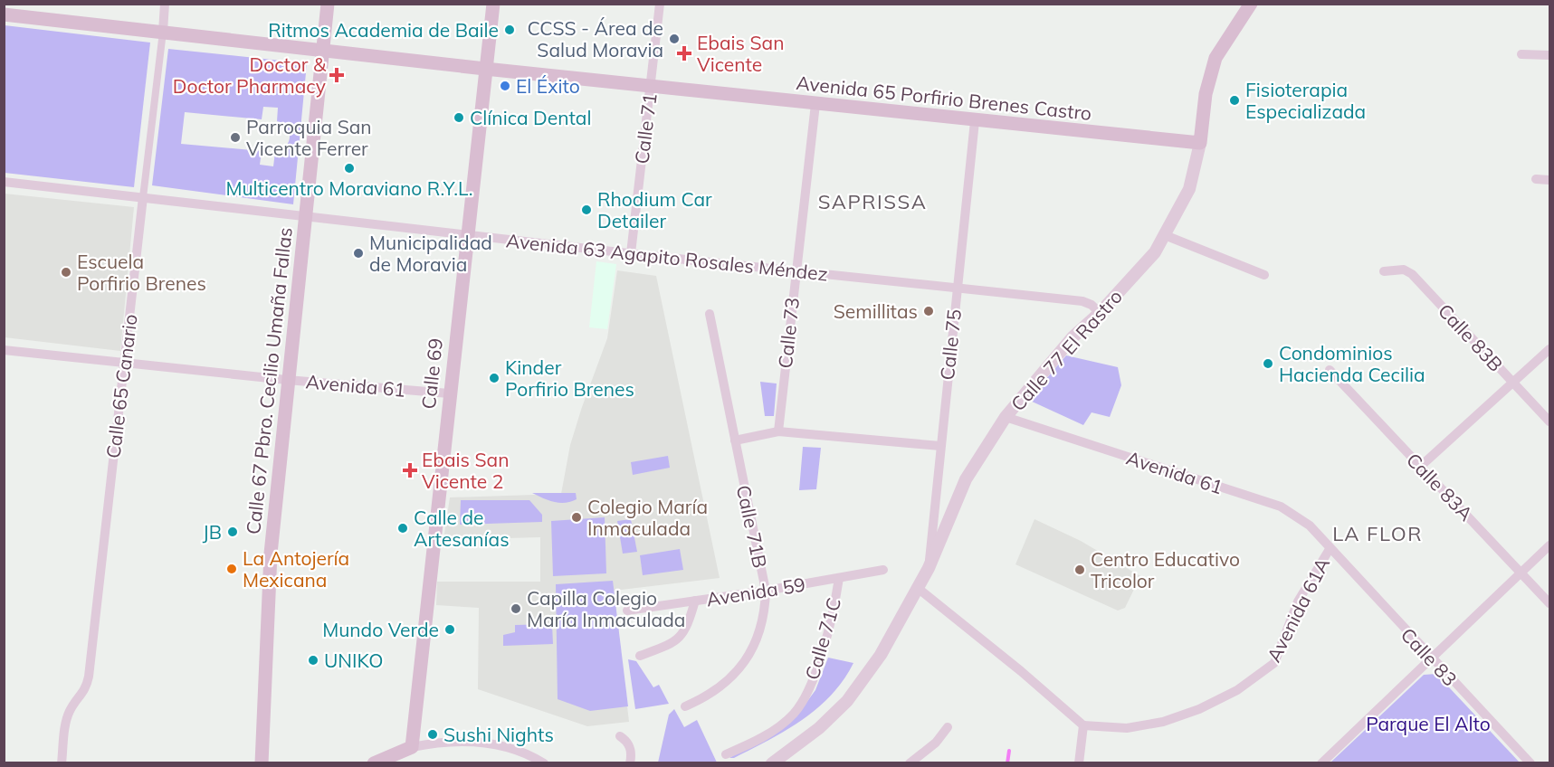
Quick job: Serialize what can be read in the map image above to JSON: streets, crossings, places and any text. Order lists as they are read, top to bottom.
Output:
{
  "streets": {
    "main road": ["Avenida 65 Porfirio Brenes Castro", "Calle 69", "Calle 67 Pbro. Cecilio Umaña Fallas"],
    "street": [
      "Calle 71",
      "Avenida 63 Agapito Rosales Méndez",
      "Calle 73",
      "Calle 83B",
      "Calle 75",
      "Calle 77 El Rastro",
      "Avenida 61",
      "Calle 65 Canario",
      "Calle 83A",
      "Calle 71B",
      "Avenida 59",
      "Avenida 61A",
      "Calle 71C",
      "Calle 83"
    ]
  },
  "crossings": [
    ["Avenida 65 Porfirio Brenes Castro", "Calle 71"],
    ["Avenida 65 Porfirio Brenes Castro", "Calle 73"],
    ["Avenida 65 Porfirio Brenes Castro", "Calle 75"],
    ["Avenida 65 Porfirio Brenes Castro", "Calle 77 El Rastro"],
    ["Avenida 65 Porfirio Brenes Castro", "Calle 69"],
    ["Avenida 65 Porfirio Brenes Castro", "Calle 67 Pbro. Cecilio Umaña Fallas"],
    ["Avenida 65 Porfirio Brenes Castro", "Calle 65 Canario"],
    ["Calle 71", "Avenida 63 Agapito Rosales Méndez"],
    ["Avenida 63 Agapito Rosales Méndez", "Calle 73"],
    ["Avenida 63 Agapito Rosales Méndez", "Calle 75"],
    ["Avenida 63 Agapito Rosales Méndez", "Calle 77 El Rastro"],
    ["Avenida 63 Agapito Rosales Méndez", "Calle 69"],
    ["Avenida 63 Agapito Rosales Méndez", "Calle 67 Pbro. Cecilio Umaña Fallas"],
    ["Avenida 63 Agapito Rosales Méndez", "Calle 65 Canario"],
    ["Calle 75", "Calle 77 El Rastro"],
    ["Calle 77 El Rastro", "Avenida 61"],
    ["Calle 69", "Avenida 61"],
    ["Calle 67 Pbro. Cecilio Umaña Fallas", "Avenida 61"],
    ["Avenida 61", "Calle 65 Canario"],
    ["Avenida 61", "Avenida 61A"],
    ["Avenida 61", "Calle 83"],
    ["Calle 71B", "Avenida 59"],
    ["Avenida 59", "Calle 71C"],
    ["Avenida 61A", "Calle 83"]
  ],
  "districts": ["SAPRISSA", "LA FLOR"],
  "parks": ["Parque El Alto"],
  "places": {
    "other": [
      "Ritmos Academia de Baile",
      "CCSS - Área de Salud Moravia",
      "El Éxito",
      "Fisioterapia Especializada",
      "Clínica Dental",
      "Parroquia San Vicente Ferrer",
      "Multicentro Moraviano R.Y.L.",
      "Rhodium Car Detailer",
      "Municipalidad de Moravia",
      "Escuela Porfirio Brenes",
      "Semillitas",
      "Condominios Hacienda Cecilia",
      "Kinder Porfirio Brenes",
      "Colegio María Inmaculada",
      "Calle de Artesanías",
      "JB",
      "La Antojería Mexicana",
      "Centro Educativo Tricolor",
      "Capilla Colegio María Inmaculada",
      "Mundo Verde",
      "UNIKO",
      "Sushi Nights"
    ],
    "health": ["Ebais San Vicente", "Doctor & Doctor Pharmacy", "Ebais San Vicente 2"]
  }
}
